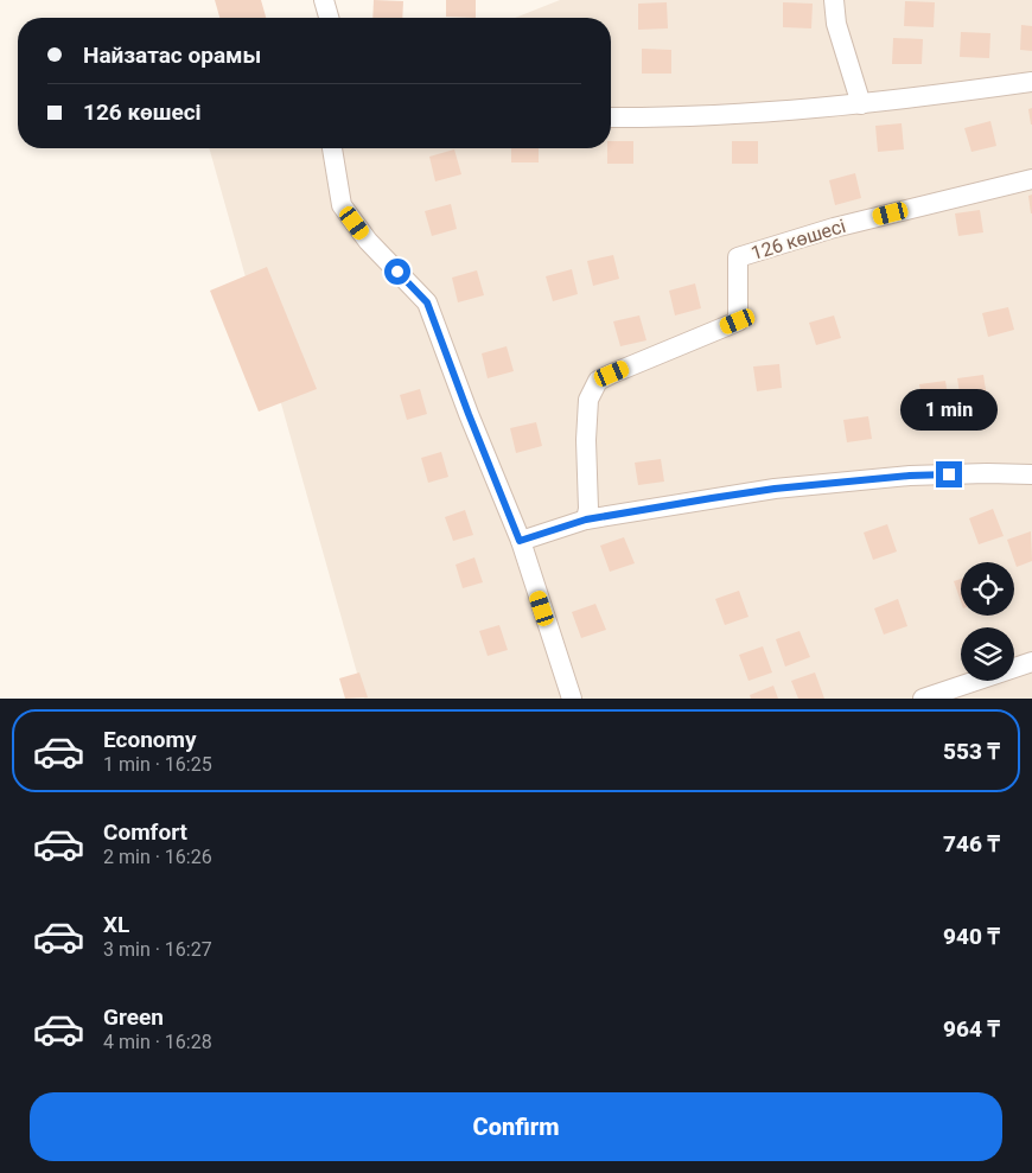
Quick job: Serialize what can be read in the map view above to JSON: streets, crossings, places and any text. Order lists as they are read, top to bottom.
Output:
{
  "streets": {
    "street": ["126 көшесі"]
  },
  "page": {
    "banner": ["Найзатас орамы", "126 көшесі"],
    "bubble": "1 min",
    "list": [
      {
        "name": "Economy",
        "note": "1 min · 16:25",
        "value": "553 ₸"
      },
      {
        "name": "Comfort",
        "note": "2 min · 16:26",
        "value": "746 ₸"
      },
      {
        "name": "XL",
        "note": "3 min · 16:27",
        "value": "940 ₸"
      },
      {
        "name": "Green",
        "note": "4 min · 16:28",
        "value": "964 ₸"
      }
    ],
    "buttons": "Confirm"
  }
}
